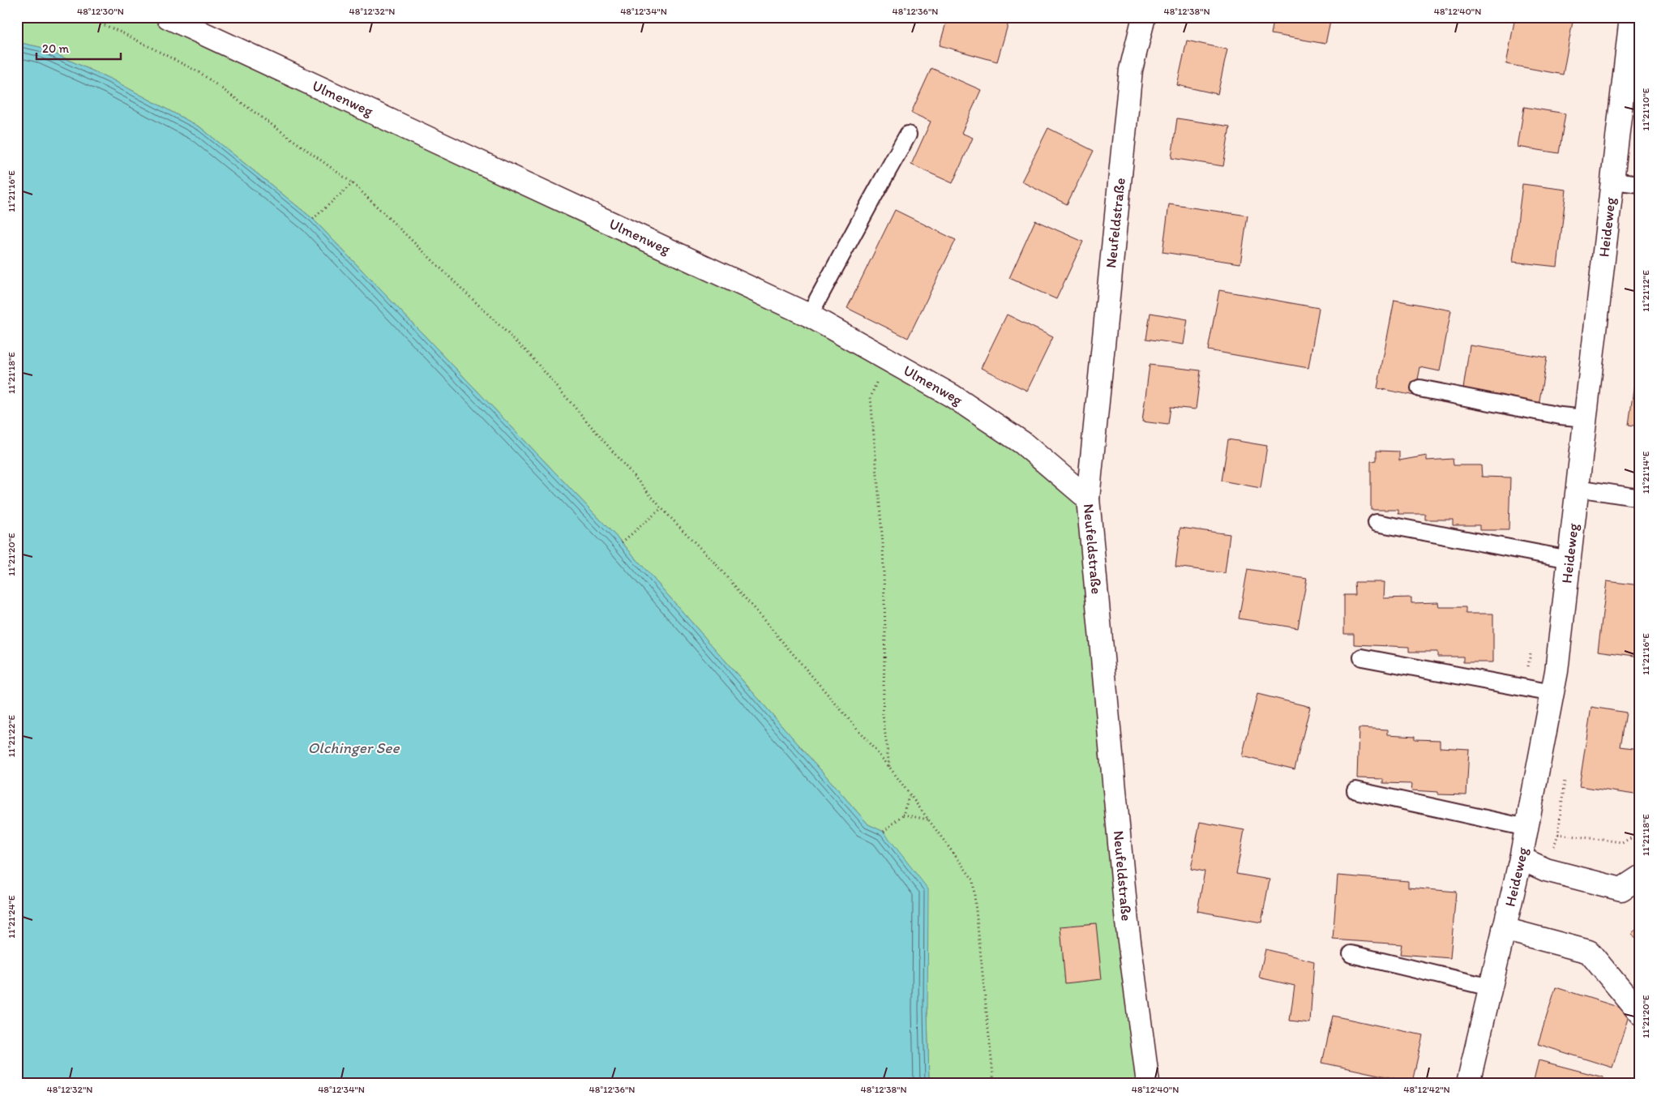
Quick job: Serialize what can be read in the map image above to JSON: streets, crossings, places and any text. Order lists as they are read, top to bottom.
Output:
{
  "streets": {
    "street": ["Ulmenweg", "Neufeldstraße", "Heideweg"]
  },
  "crossings": [
    ["Ulmenweg", "Neufeldstraße"]
  ],
  "water": ["Olchinger See"],
  "scale_bar": "20 m",
  "coordinates": [
    "48°12'30\"N",
    "48°12'32\"N",
    "48°12'34\"N",
    "48°12'36\"N",
    "48°12'38\"N",
    "48°12'40\"N",
    "11°21'10\"E",
    "11°21'16\"E",
    "11°21'12\"E",
    "11°21'18\"E",
    "11°21'14\"E",
    "11°21'20\"E",
    "11°21'22\"E",
    "11°21'24\"E",
    "48°12'42\"N"
  ]
}
